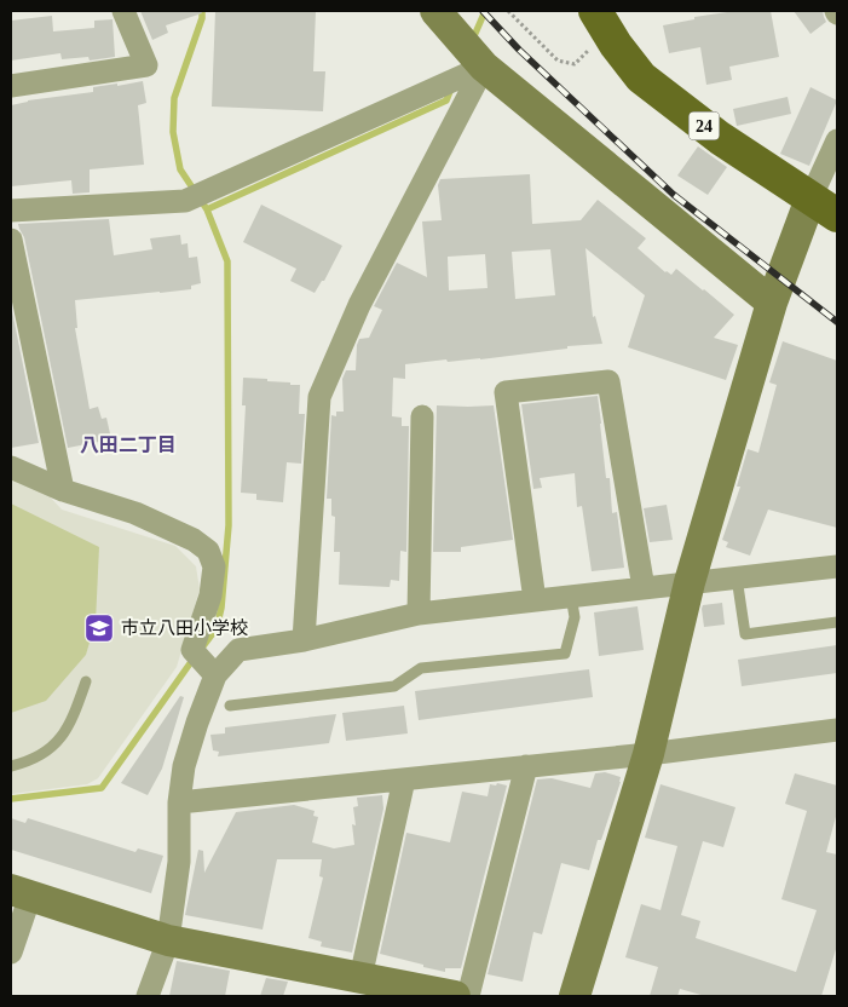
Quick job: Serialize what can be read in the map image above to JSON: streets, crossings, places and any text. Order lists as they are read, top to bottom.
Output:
{
  "streets": {
    "main road": ["24"]
  },
  "districts": ["八田二丁目"],
  "places": {
    "school or university": ["市立八田小学校"]
  }
}
